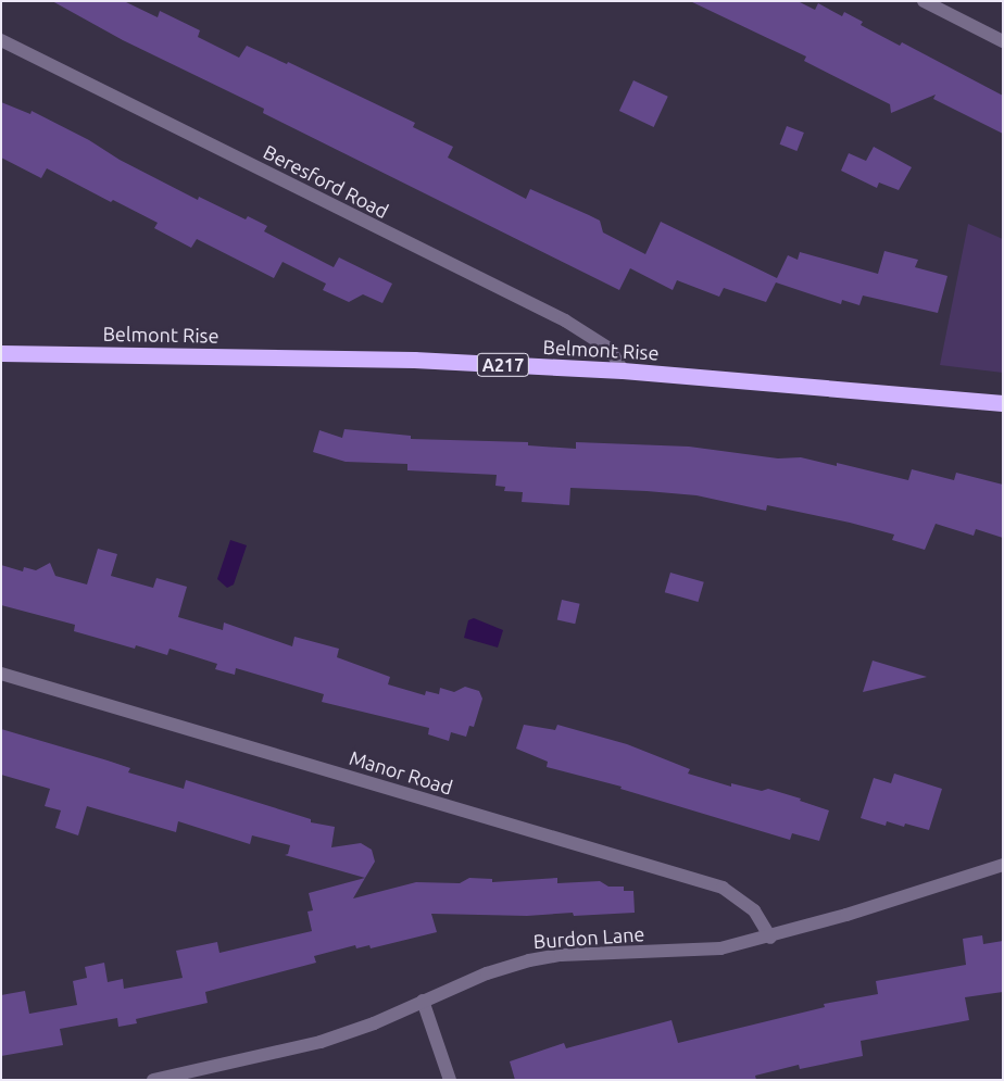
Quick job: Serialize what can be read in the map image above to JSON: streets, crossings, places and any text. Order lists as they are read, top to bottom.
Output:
{
  "streets": {
    "highway": ["Belmont Rise", "A217"],
    "street": ["Beresford Road", "Manor Road", "Burdon Lane"]
  },
  "crossings": [
    ["Beresford Road", "Belmont Rise"],
    ["Manor Road", "Burdon Lane"]
  ]
}
